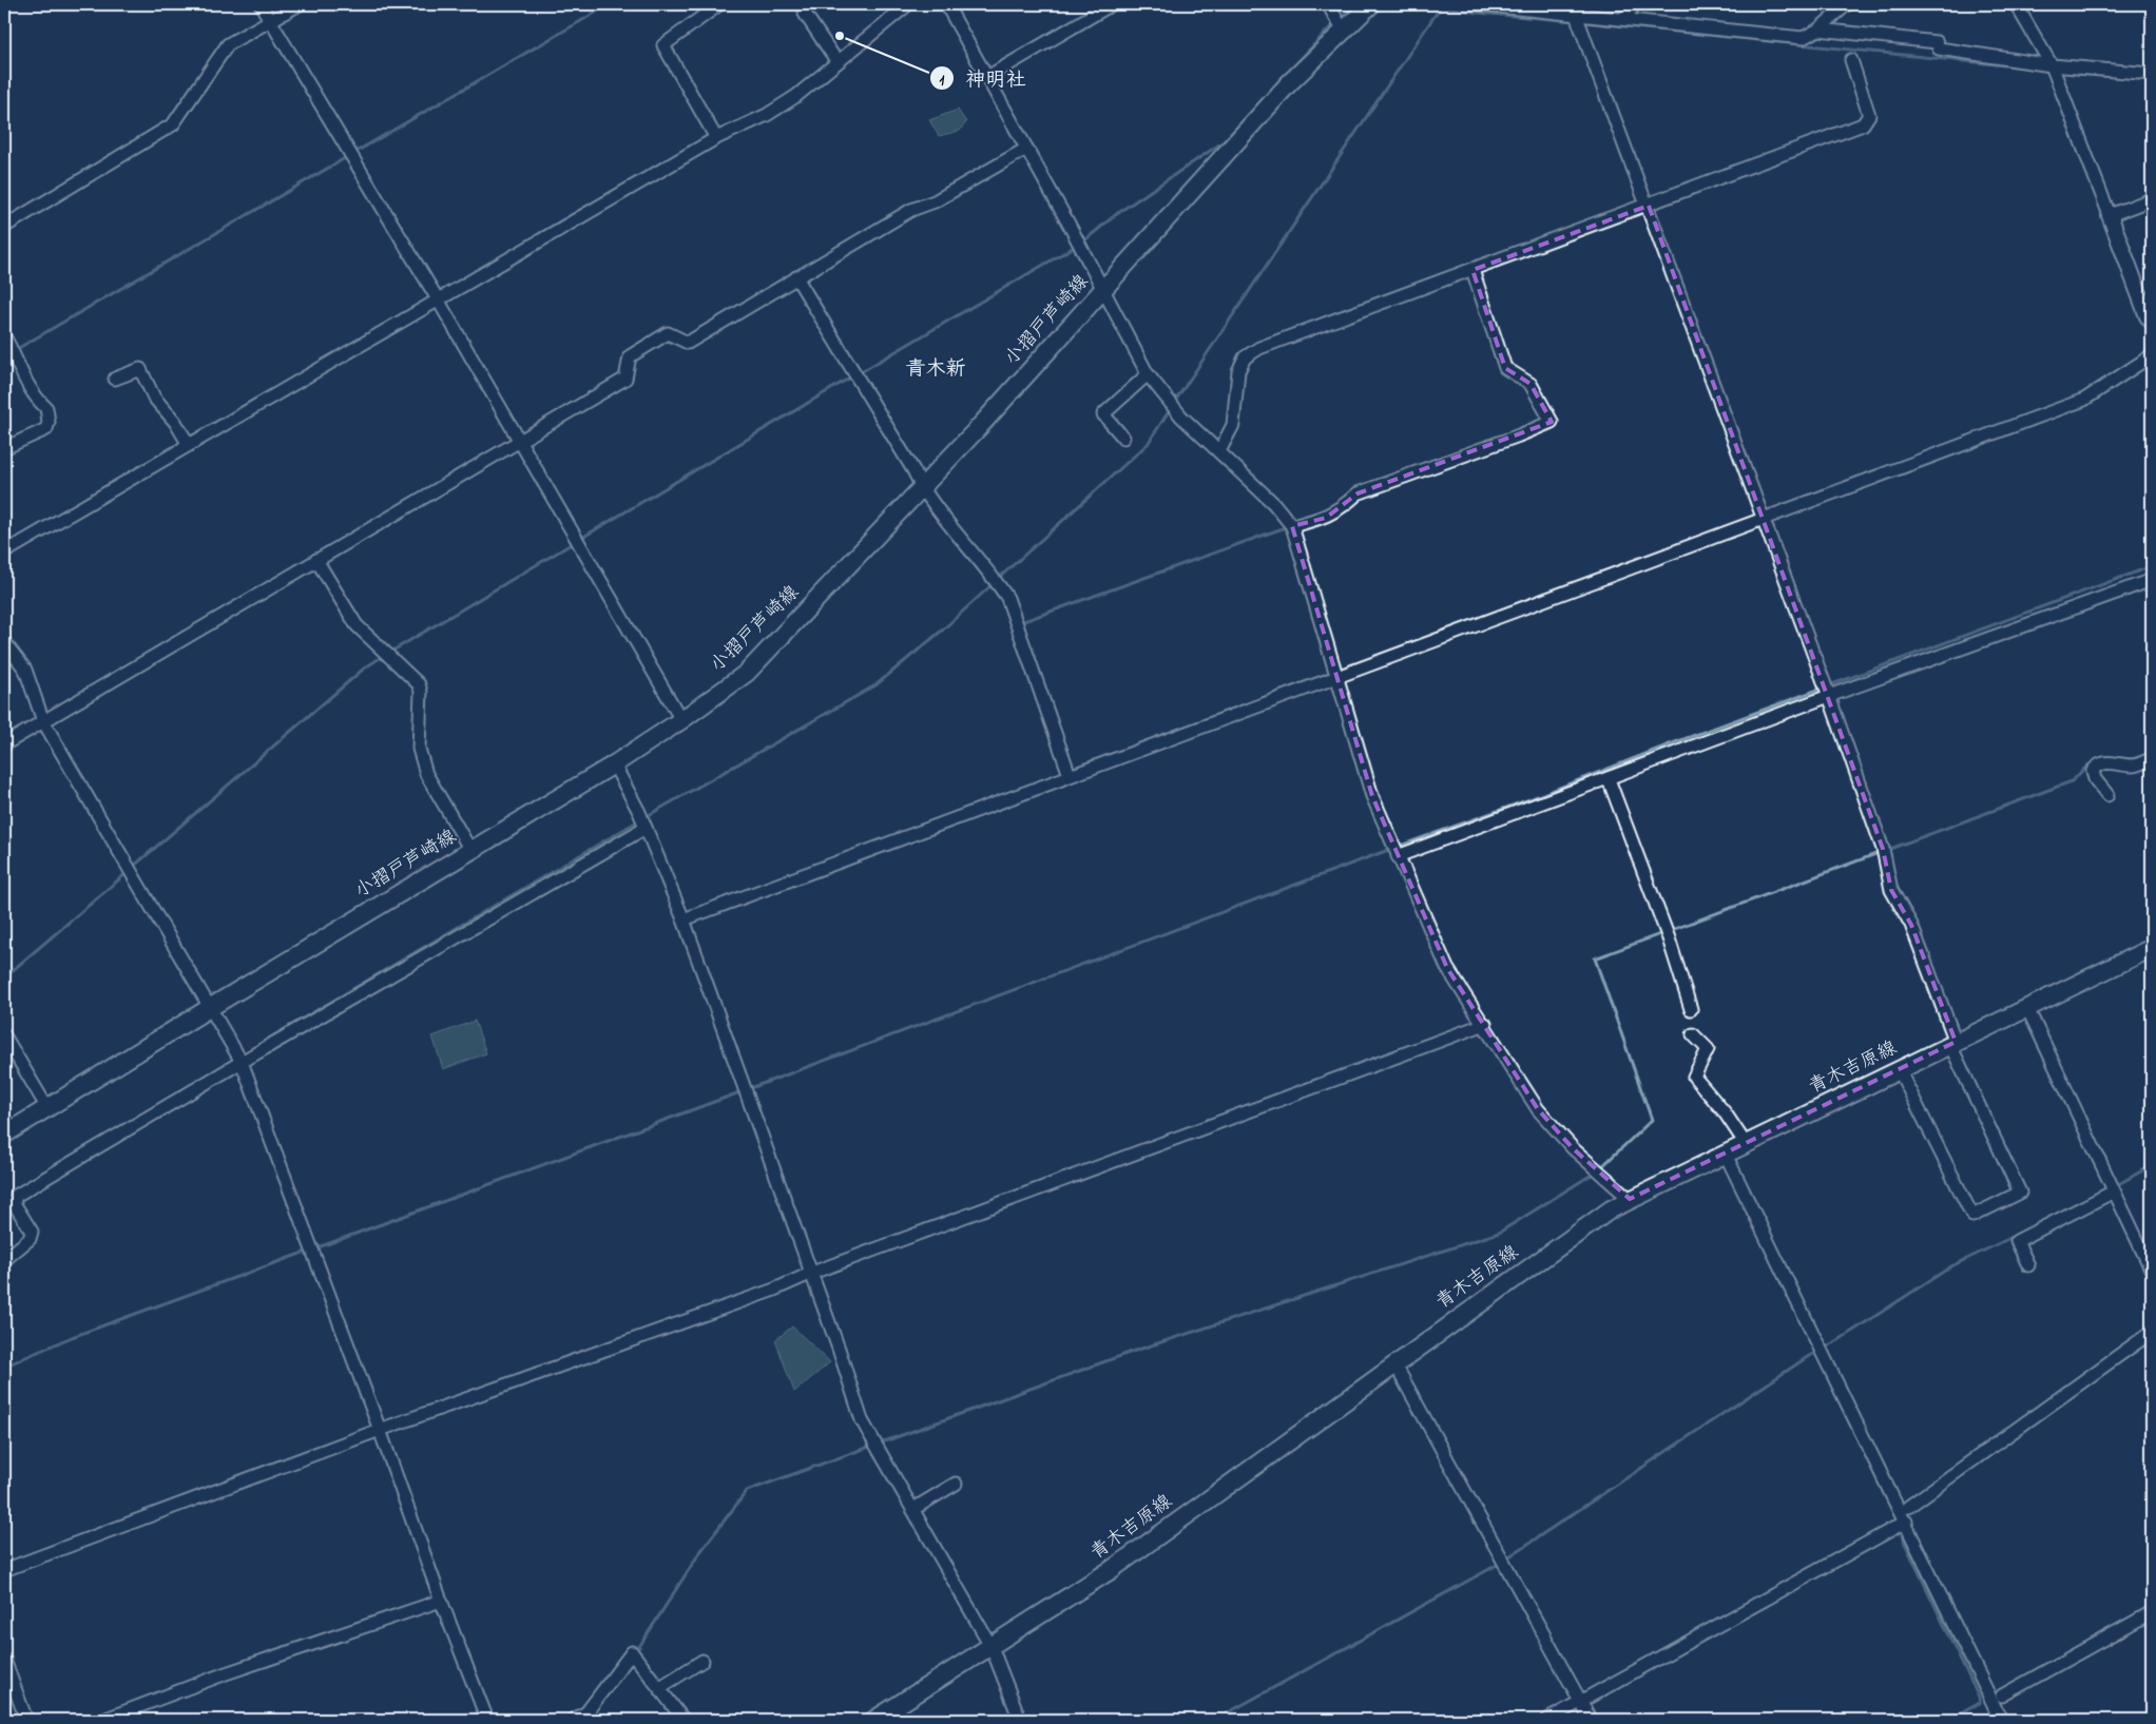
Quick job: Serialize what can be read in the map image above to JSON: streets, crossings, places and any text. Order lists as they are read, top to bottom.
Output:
{
  "streets": {
    "main road": ["小摺戸芦崎線", "青木吉原線"]
  },
  "districts": ["青木新"],
  "places": ["神明社"]
}
